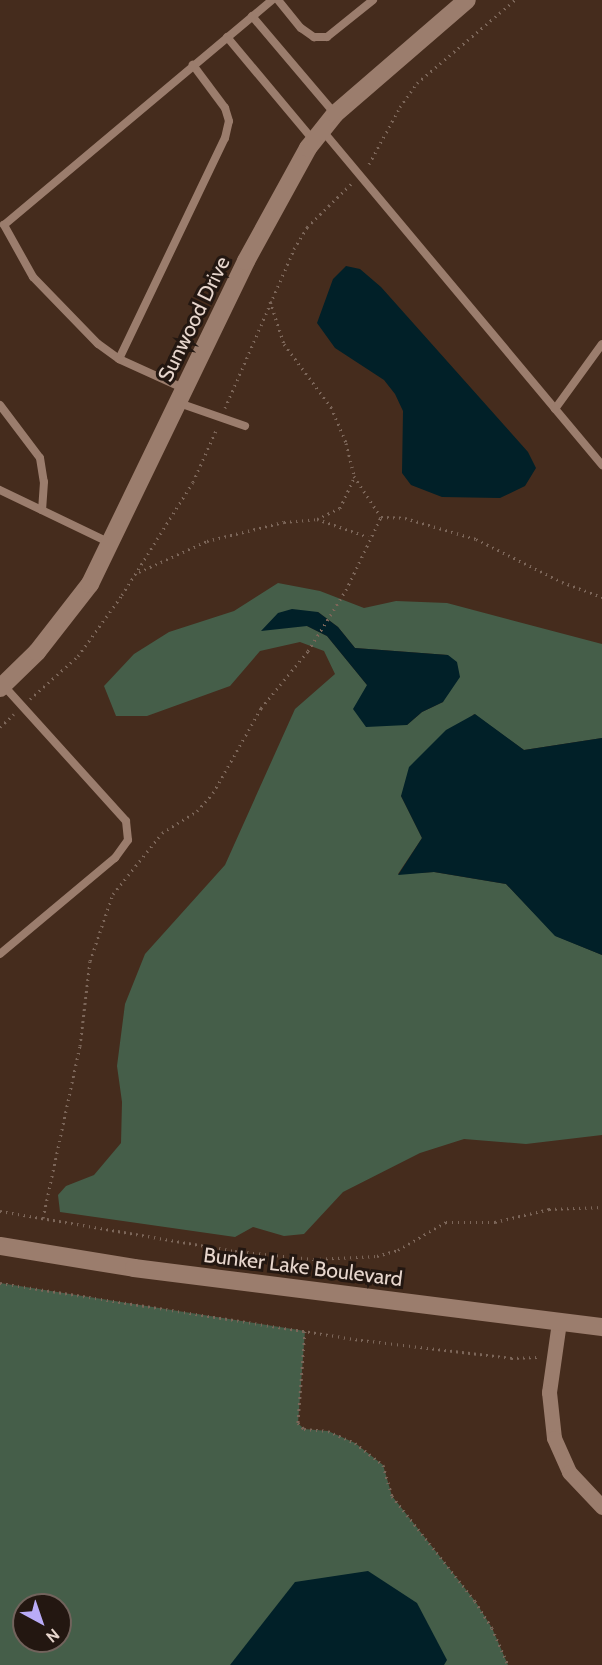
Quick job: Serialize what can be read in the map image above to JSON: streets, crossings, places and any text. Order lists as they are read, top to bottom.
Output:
{
  "streets": {
    "street": ["Sunwood Drive", "Bunker Lake Boulevard"]
  },
  "north": "bottom right"
}
